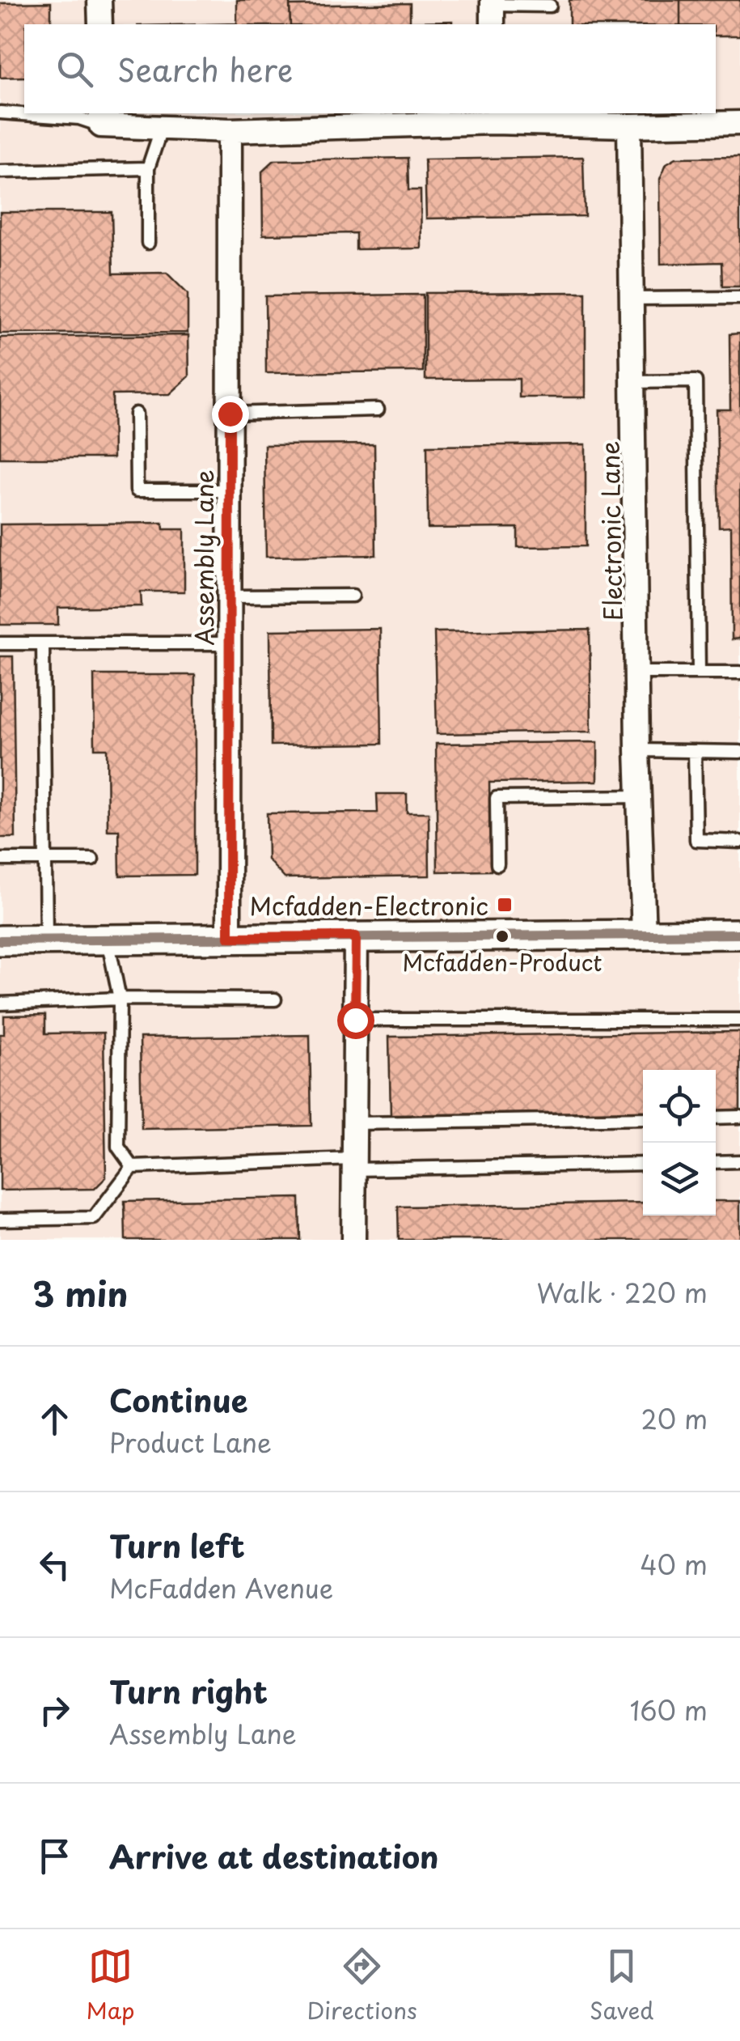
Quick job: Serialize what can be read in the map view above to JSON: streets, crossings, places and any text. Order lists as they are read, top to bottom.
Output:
{
  "streets": {
    "street": ["Electronic Lane", "Assembly Lane"]
  },
  "places": {
    "transit": ["Mcfadden-Electronic"],
    "other": ["Mcfadden-Product"]
  },
  "page": {
    "search": "Search here",
    "heading": ["3 min", "Walk · 220 m"],
    "list": [
      ["Continue", "Product Lane", "20 m"],
      ["Turn left", "McFadden Avenue", "40 m"],
      ["Turn right", "Assembly Lane", "160 m"],
      "Arrive at destination"
    ],
    "nav": ["Map", "Directions", "Saved"]
  }
}
